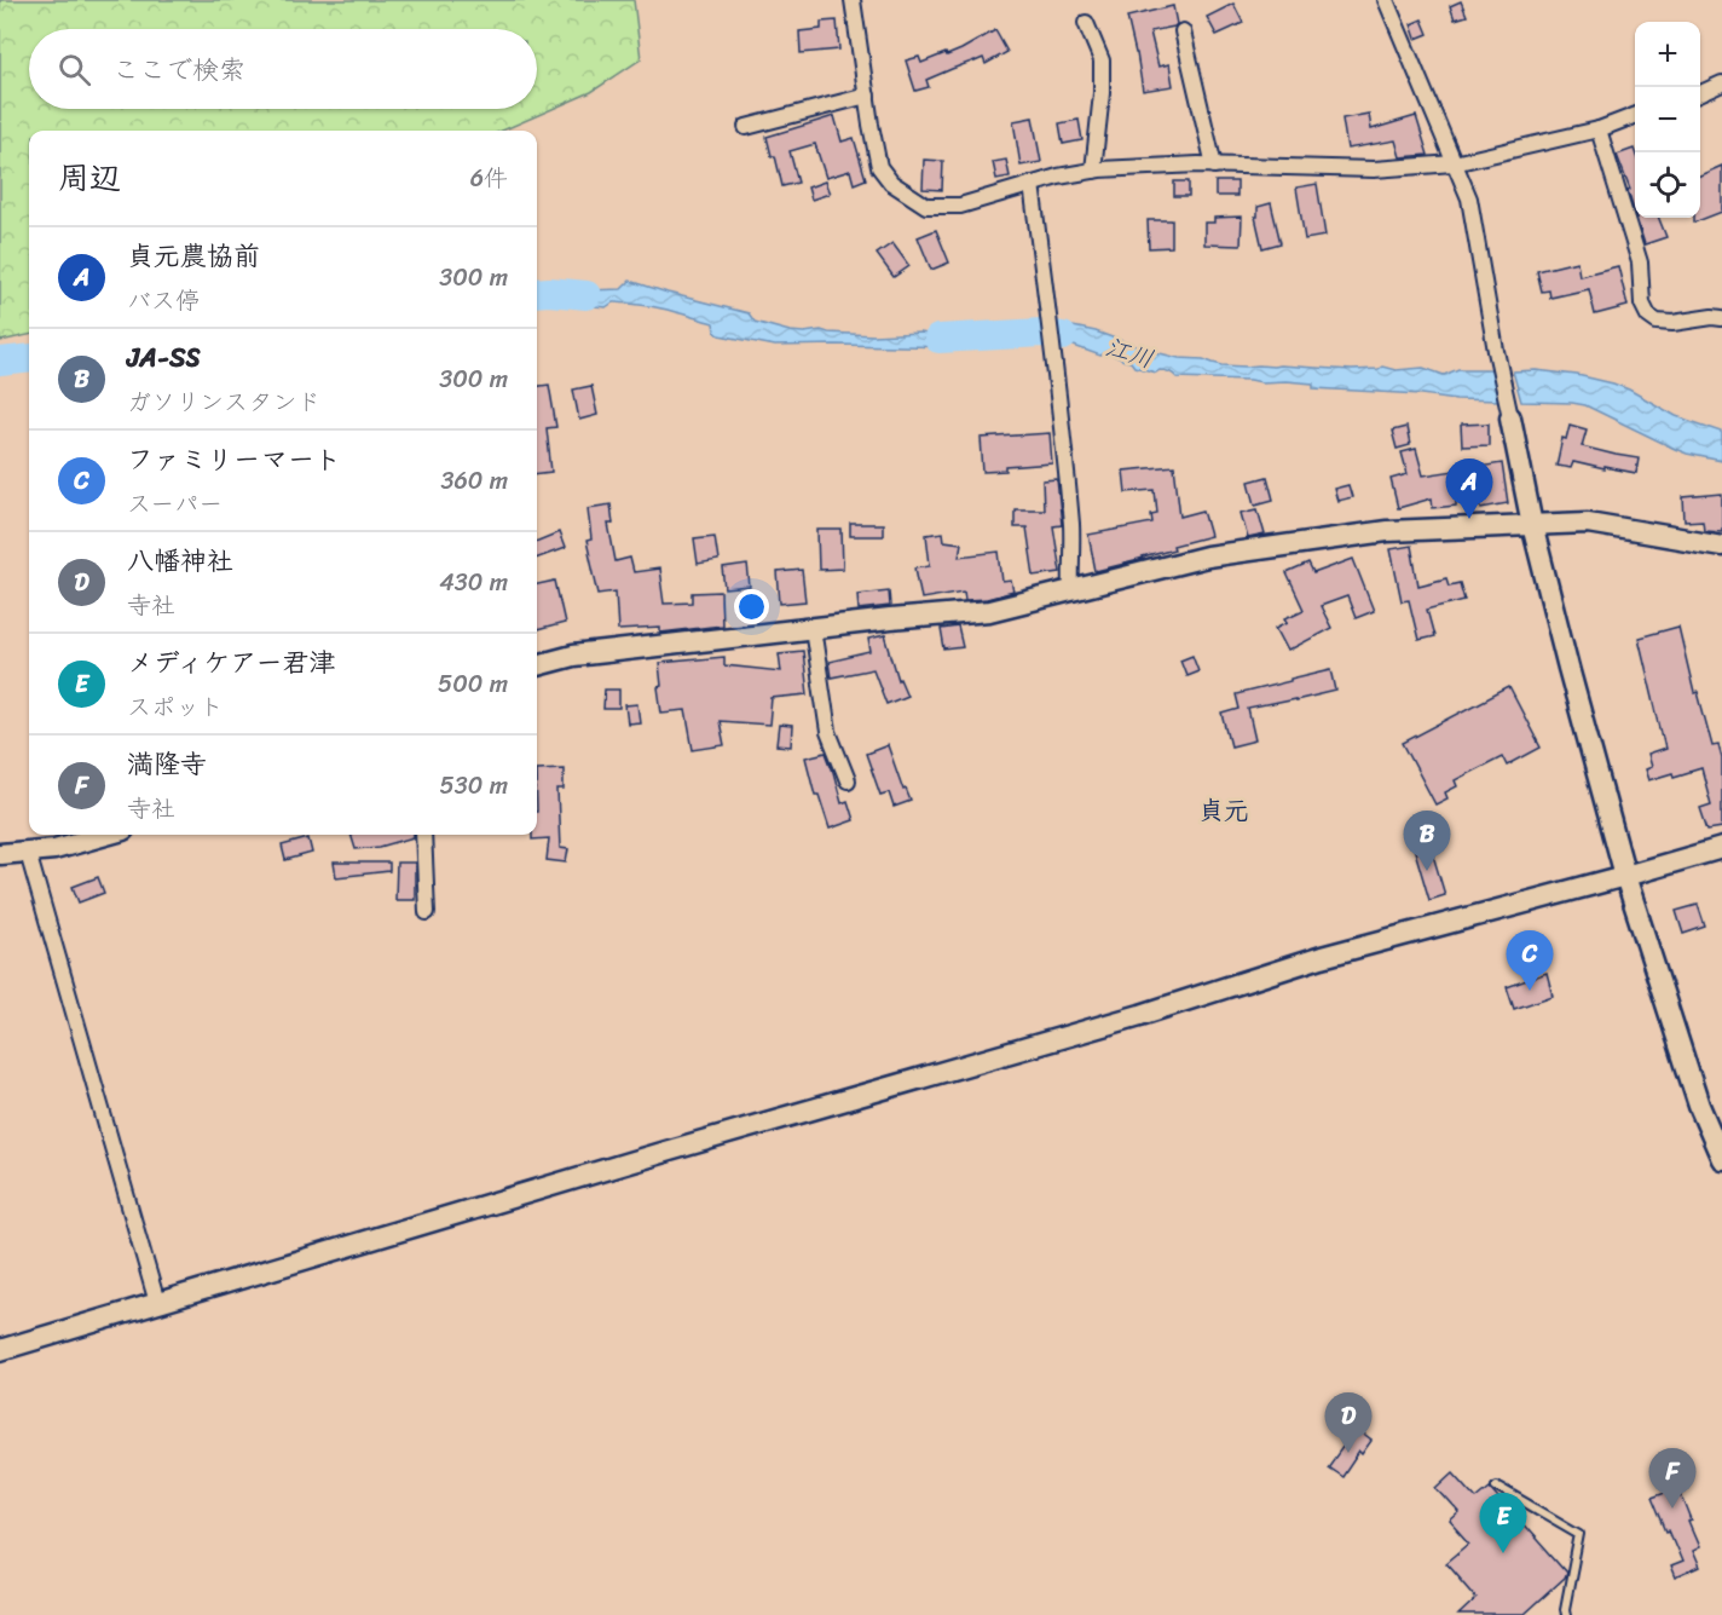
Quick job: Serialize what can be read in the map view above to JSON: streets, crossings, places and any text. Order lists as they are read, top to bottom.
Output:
{
  "districts": ["貞元"],
  "water": ["江川"],
  "page": {
    "map_buttons": ["+", "−"],
    "search": "ここで検索",
    "heading": ["周辺", "6件"],
    "list": [
      {
        "mark": "A",
        "name": "貞元農協前",
        "note": "バス停",
        "value": "300 m"
      },
      {
        "mark": "B",
        "name": "JA-SS",
        "note": "ガソリンスタンド",
        "value": "300 m"
      },
      {
        "mark": "C",
        "name": "ファミリーマート",
        "note": "スーパー",
        "value": "360 m"
      },
      {
        "mark": "D",
        "name": "八幡神社",
        "note": "寺社",
        "value": "430 m"
      },
      {
        "mark": "E",
        "name": "メディケアー君津",
        "note": "スポット",
        "value": "500 m"
      },
      {
        "mark": "F",
        "name": "満隆寺",
        "note": "寺社",
        "value": "530 m"
      }
    ],
    "pins": [
      "A",
      "B",
      "C",
      "D",
      "F",
      "E"
    ]
  }
}
